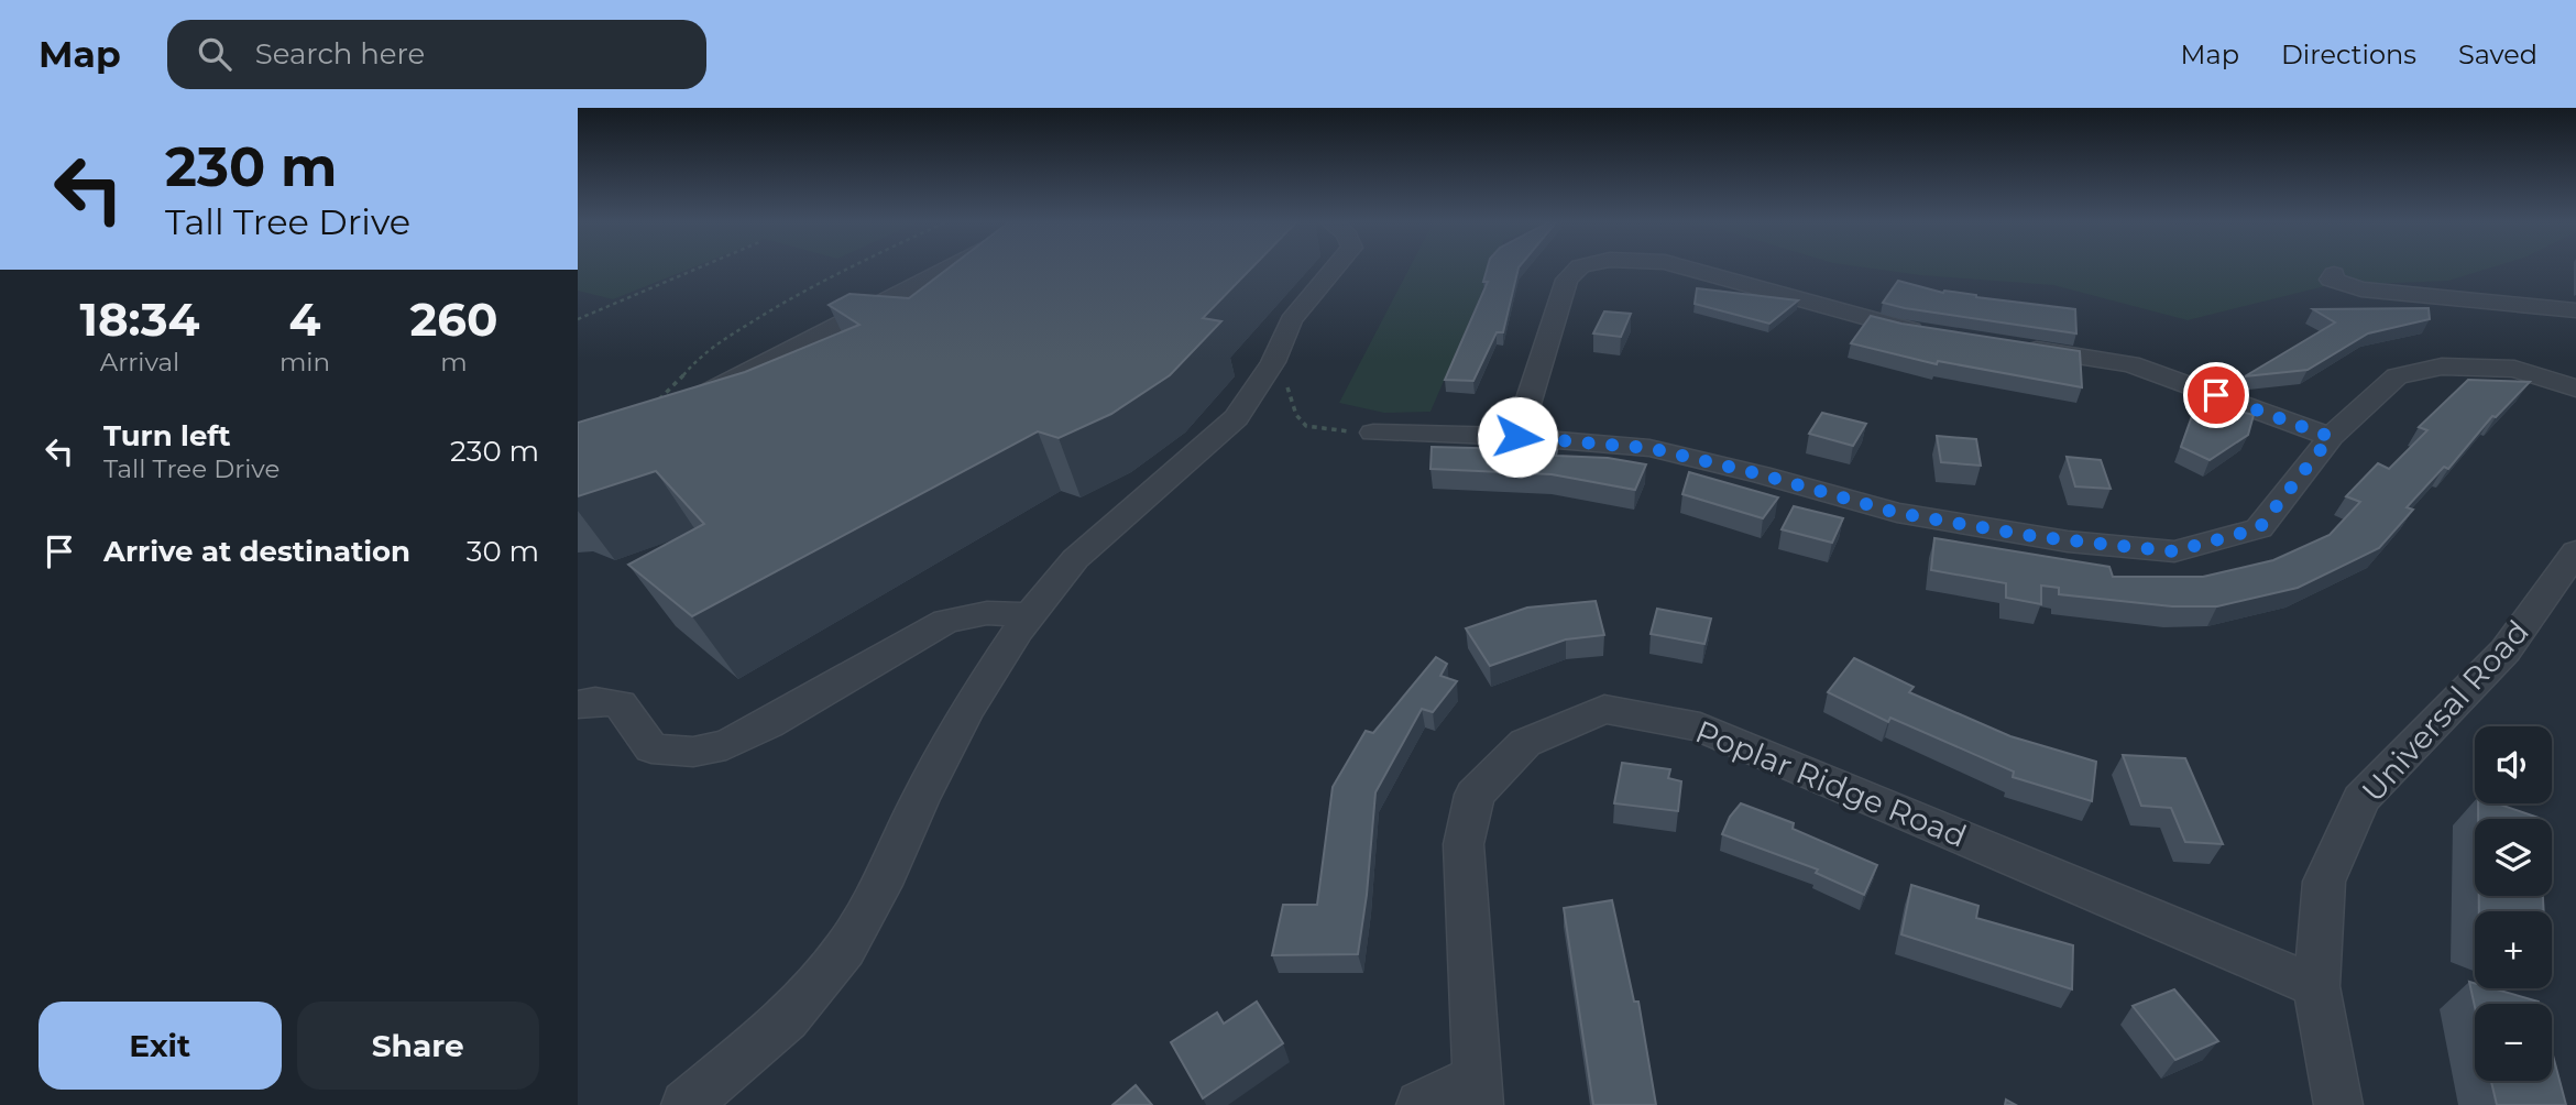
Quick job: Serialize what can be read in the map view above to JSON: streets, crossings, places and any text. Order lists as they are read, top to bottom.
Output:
{
  "streets": {
    "street": ["Universal Road", "Poplar Ridge Road"]
  },
  "crossings": [
    ["Universal Road", "Poplar Ridge Road"]
  ],
  "page": {
    "header": "Map",
    "search": "Search here",
    "nav": ["Map", "Directions", "Saved"],
    "turn": ["230 m", "Tall Tree Drive"],
    "eta": [
      "18:34",
      "Arrival",
      "4",
      "min",
      "260",
      "m"
    ],
    "list": [
      {
        "name": "Turn left",
        "note": "Tall Tree Drive",
        "value": "230 m"
      },
      {
        "name": "Arrive at destination",
        "value": "30 m"
      }
    ],
    "map_buttons": ["+", "−"],
    "buttons": ["Exit", "Share"]
  }
}
